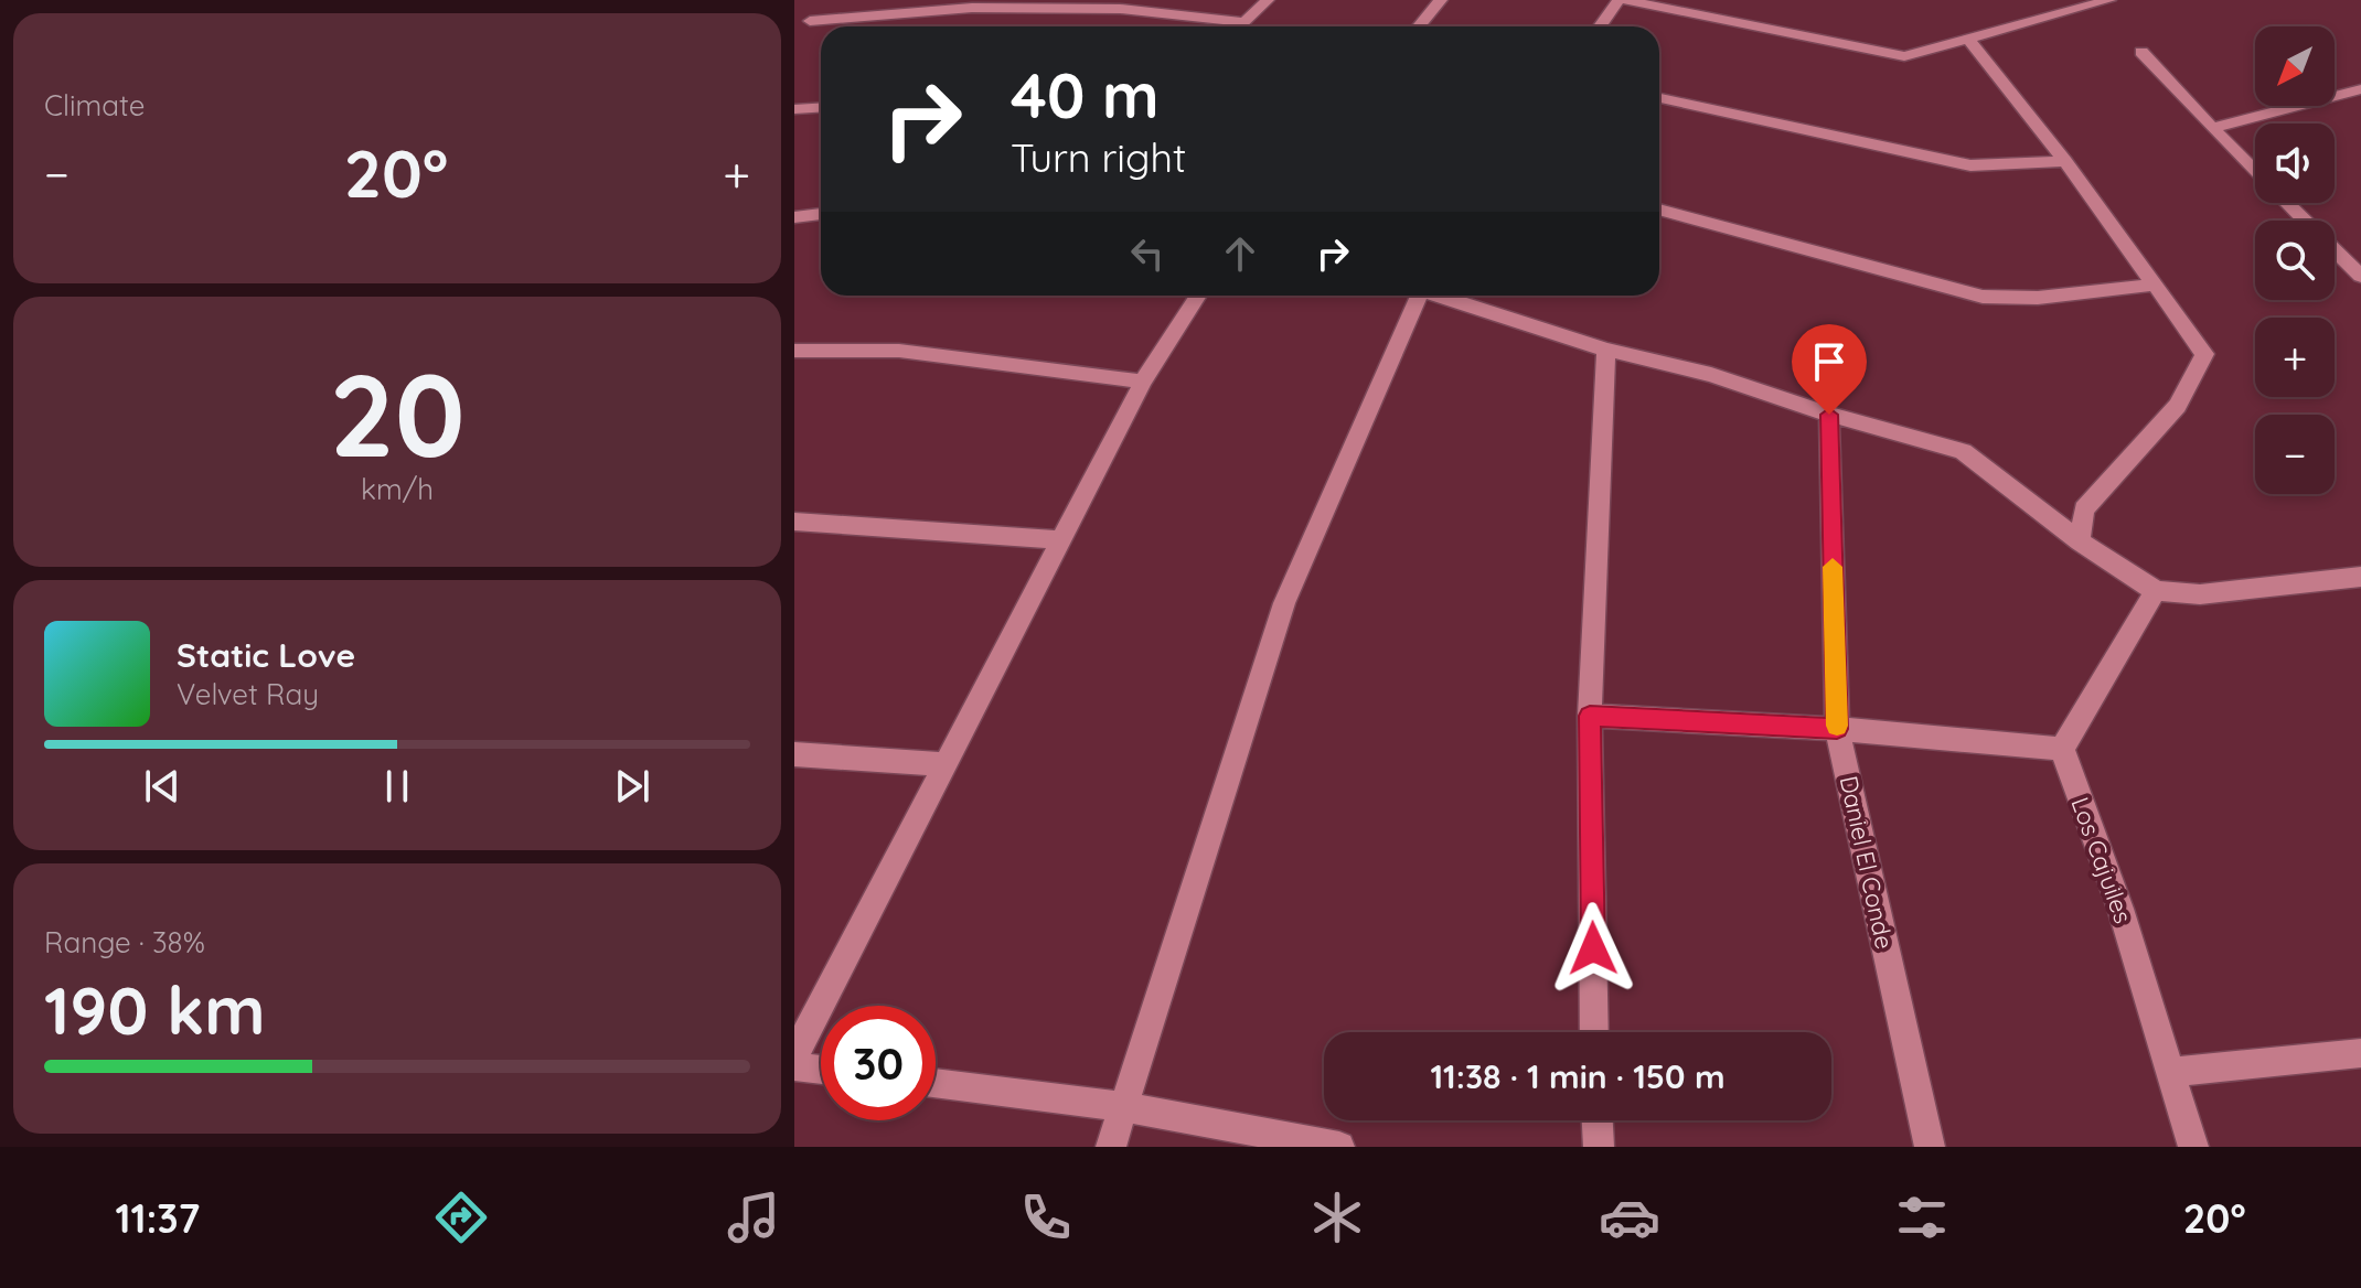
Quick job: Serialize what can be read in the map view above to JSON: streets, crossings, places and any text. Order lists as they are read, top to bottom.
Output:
{
  "streets": {
    "street": ["Los Cajuiles", "Daniel El Conde"]
  },
  "north": "bottom left",
  "page": {
    "tile": [
      "Climate",
      ["20", "km/h"],
      ["Range · 38%", "190 km"]
    ],
    "map_buttons": ["+", "−"],
    "turn": ["40 m", "Turn right"],
    "heat": ["−", "20°", "+"],
    "song": ["Static Love", "Velvet Ray"],
    "limit": "30",
    "trip": "11:38 · 1 min · 150 m",
    "tabs": ["11:37", "20°"]
  }
}
